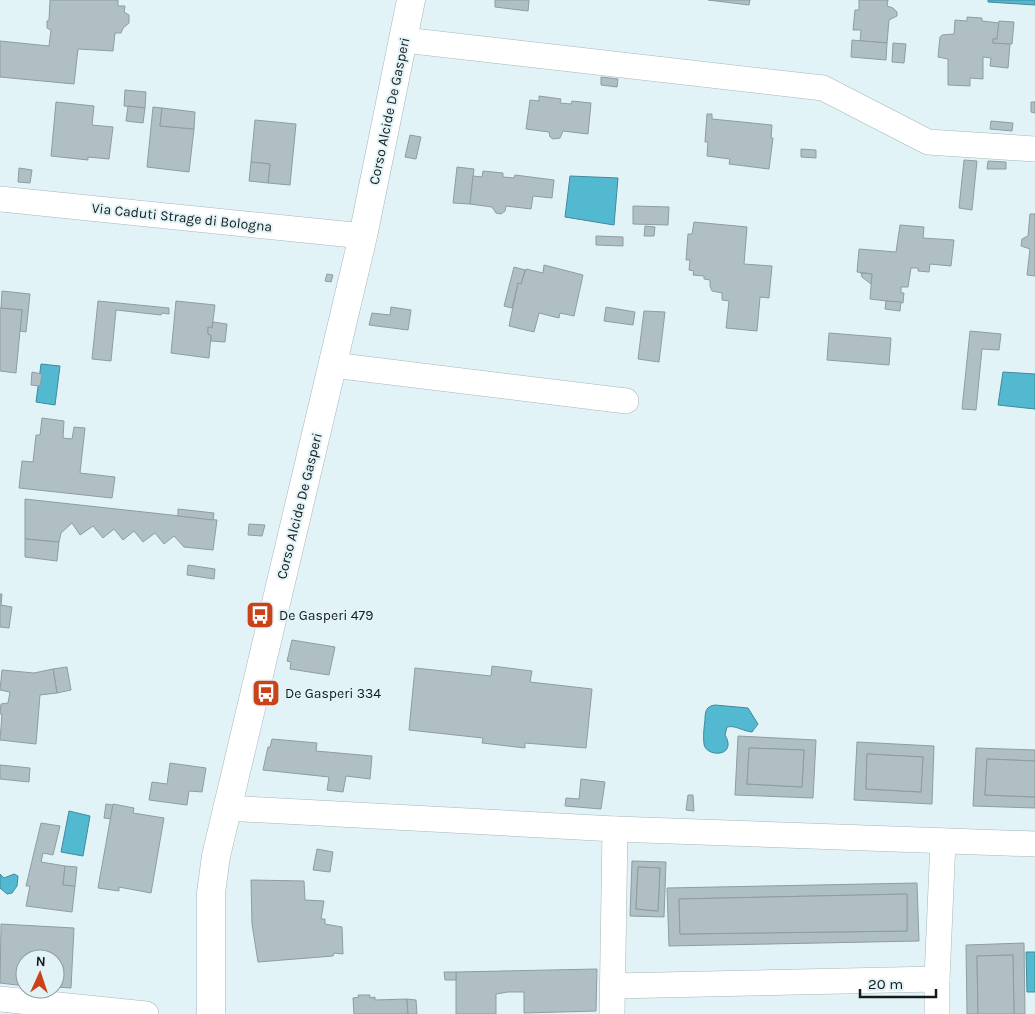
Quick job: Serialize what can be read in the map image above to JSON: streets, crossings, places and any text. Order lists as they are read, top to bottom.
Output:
{
  "streets": {
    "street": ["Corso Alcide De Gasperi", "Via Caduti Strage di Bologna"]
  },
  "crossings": [
    ["Corso Alcide De Gasperi", "Via Caduti Strage di Bologna"]
  ],
  "places": {
    "bus stop": ["De Gasperi 479", "De Gasperi 334"]
  },
  "scale_bar": "20 m",
  "north": "top"
}
